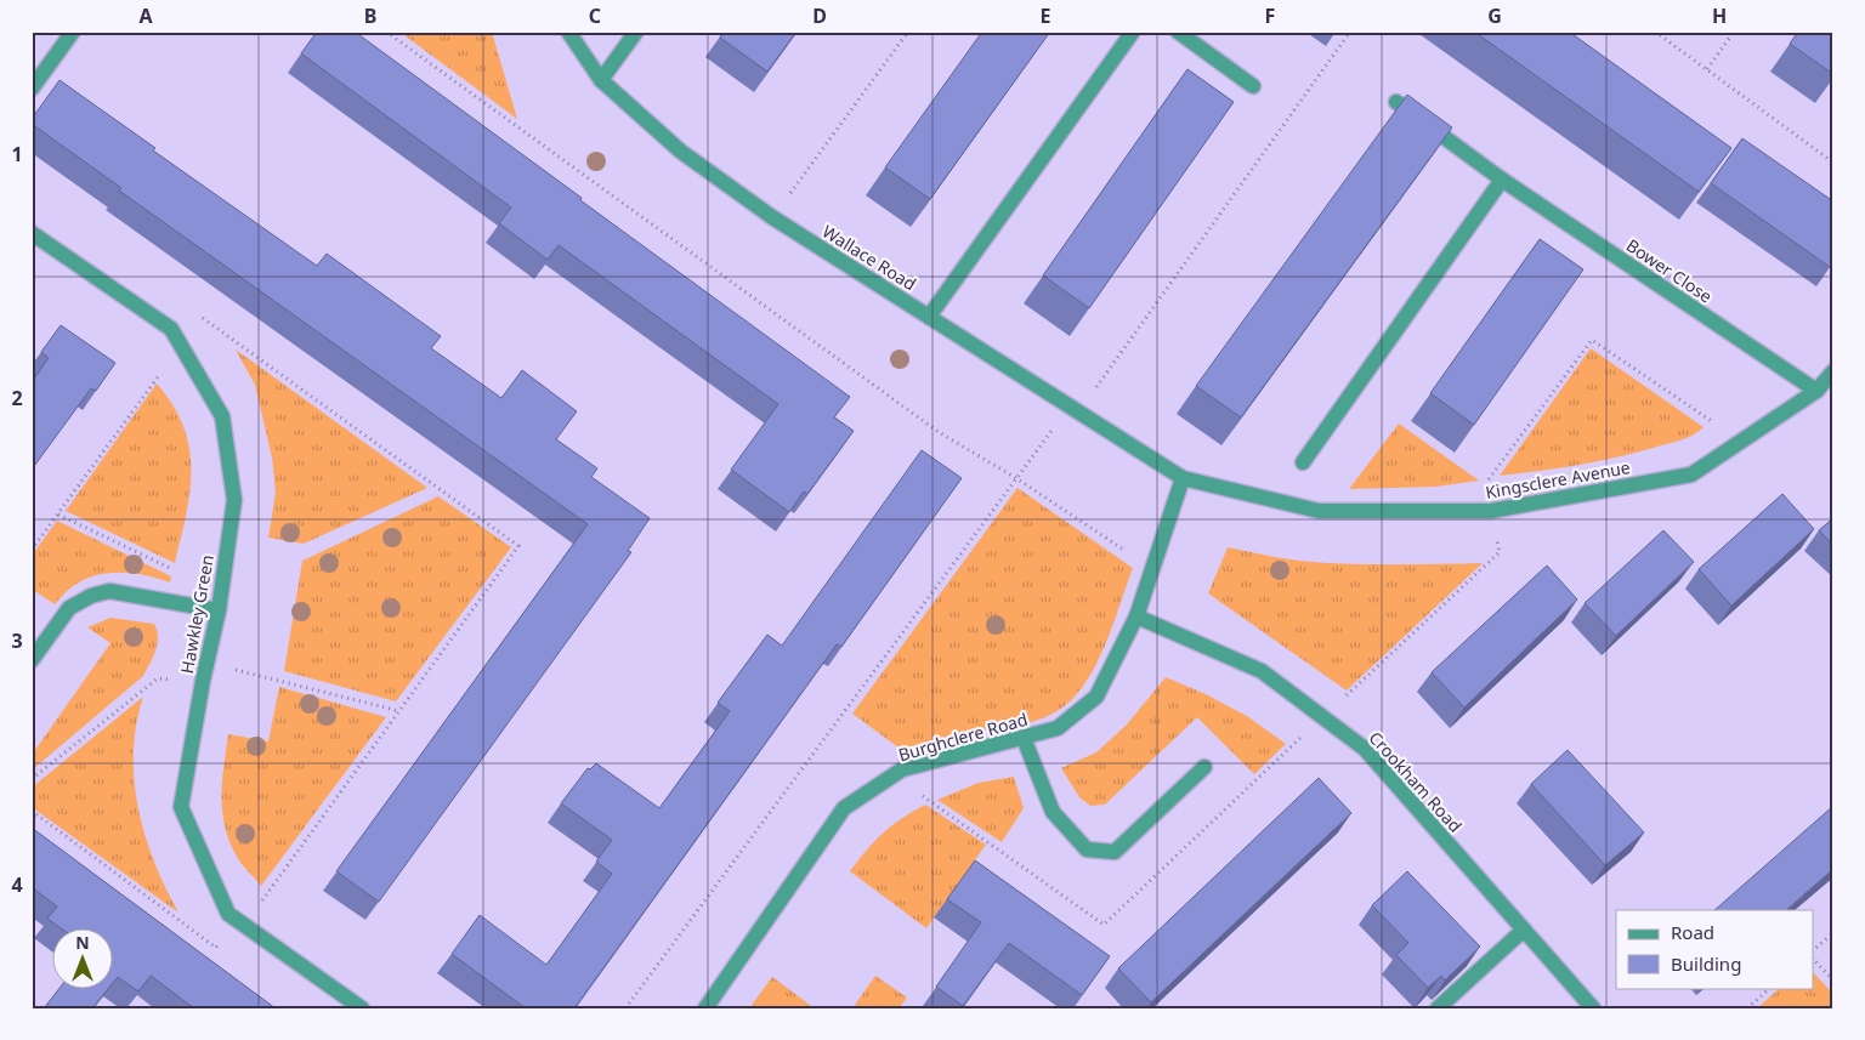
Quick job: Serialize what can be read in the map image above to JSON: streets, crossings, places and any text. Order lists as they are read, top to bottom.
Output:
{
  "streets": {
    "street": [
      "Wallace Road",
      "Bower Close",
      "Kingsclere Avenue",
      "Hawkley Green",
      "Burghclere Road",
      "Crookham Road"
    ]
  },
  "crossings": [
    ["Wallace Road", "Kingsclere Avenue"],
    ["Wallace Road", "Burghclere Road"],
    ["Bower Close", "Kingsclere Avenue"],
    ["Kingsclere Avenue", "Burghclere Road"],
    ["Burghclere Road", "Crookham Road"]
  ],
  "legend": ["Road", "Building"],
  "north": "top",
  "grid": {
    "columns": [
      "A",
      "B",
      "C",
      "D",
      "E",
      "F",
      "G",
      "H"
    ],
    "rows": [
      "1",
      "2",
      "3",
      "4"
    ]
  }
}
